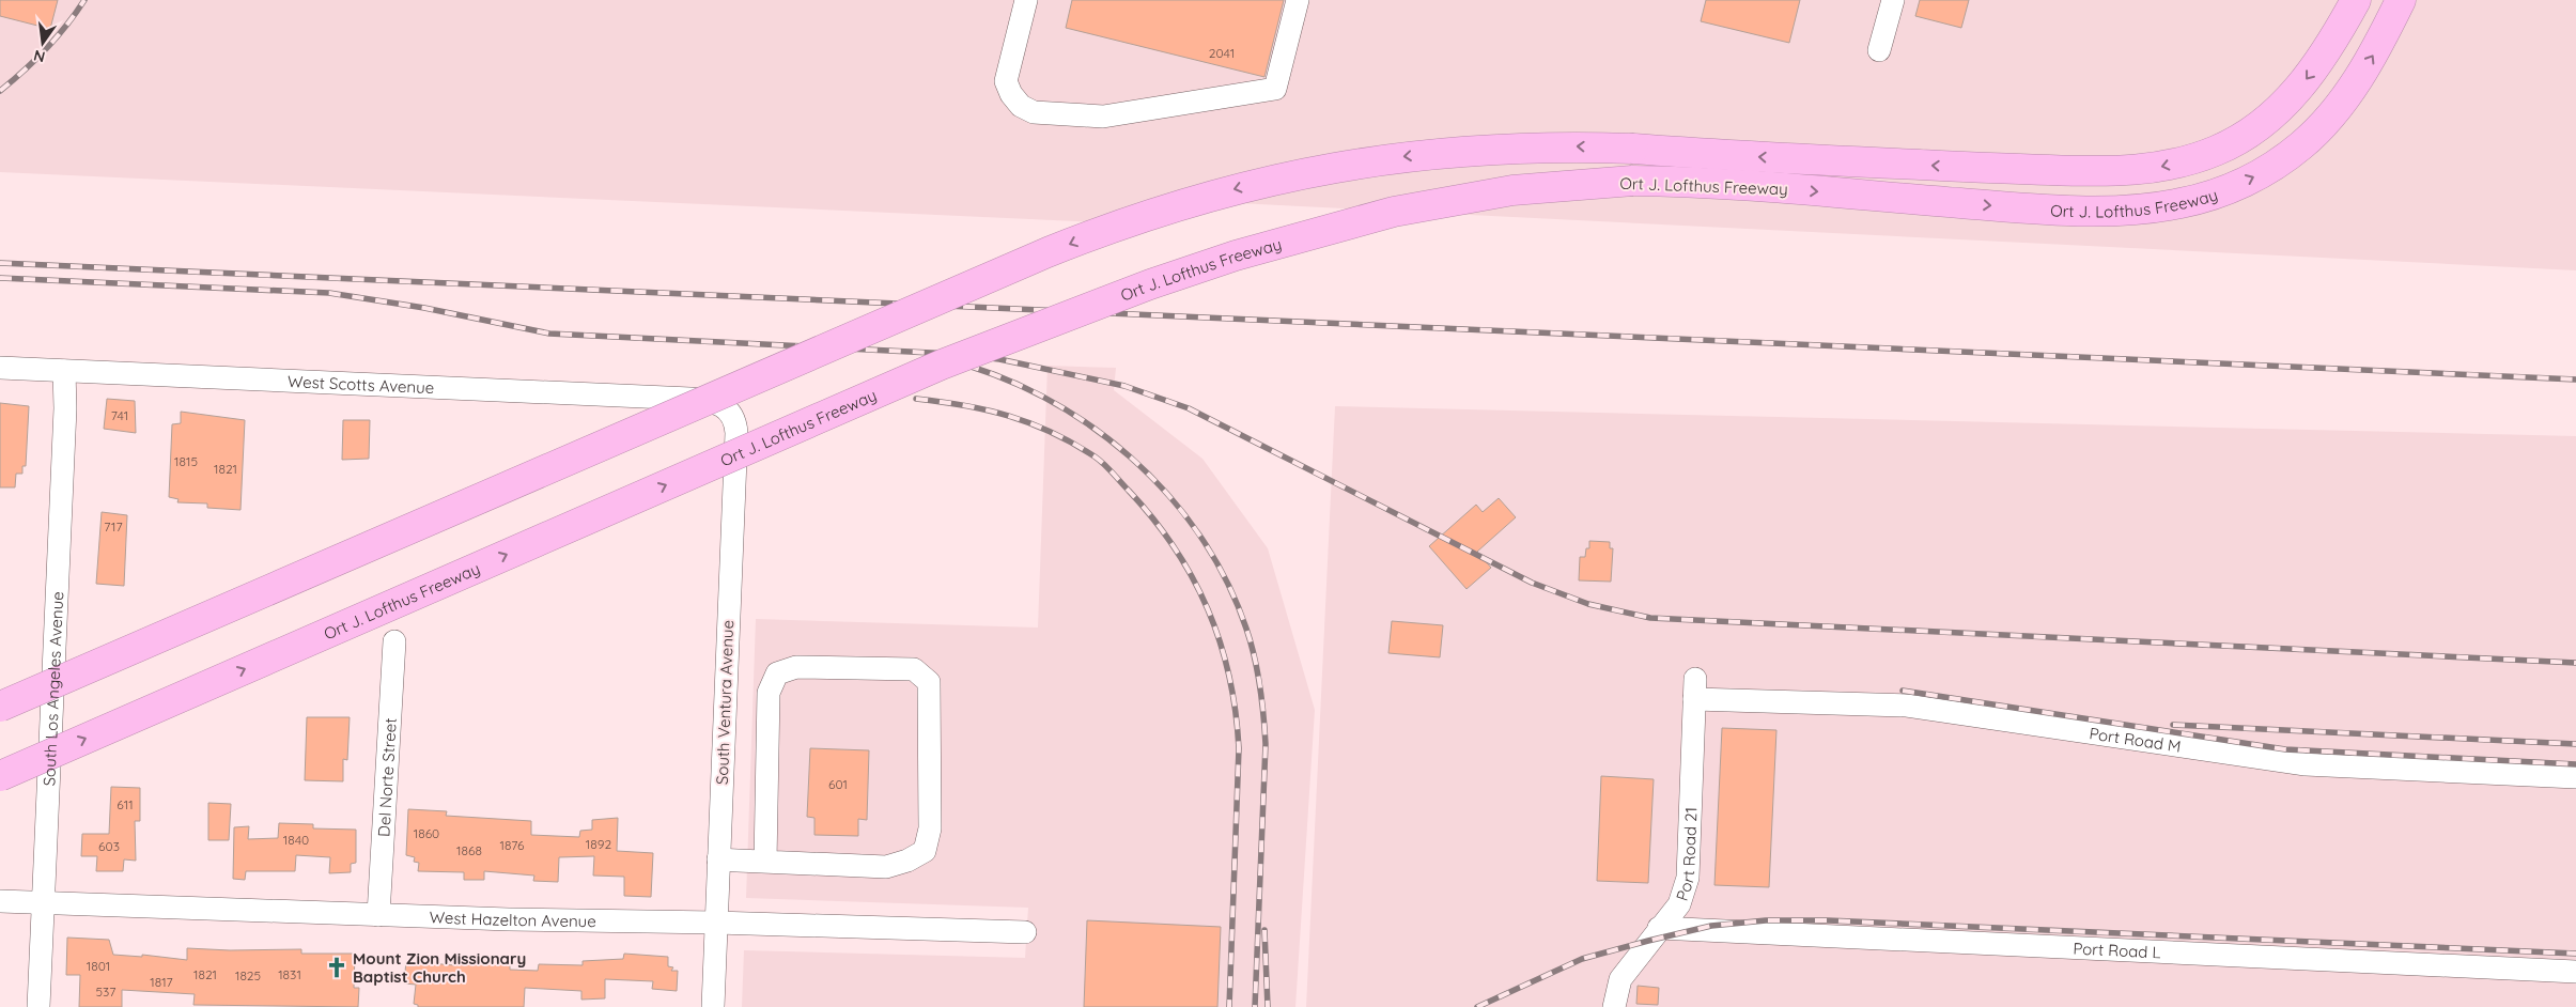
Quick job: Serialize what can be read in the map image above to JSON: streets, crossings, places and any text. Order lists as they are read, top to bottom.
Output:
{
  "streets": {
    "highway": ["Ort J. Lofthus Freeway"],
    "street": [
      "West Scotts Avenue",
      "South Los Angeles Avenue",
      "South Ventura Avenue",
      "Port Road M",
      "Del Norte Street",
      "Port Road 21",
      "West Hazelton Avenue",
      "Port Road L"
    ]
  },
  "crossings": [
    ["West Scotts Avenue", "South Los Angeles Avenue"],
    ["West Scotts Avenue", "South Ventura Avenue"],
    ["South Los Angeles Avenue", "West Hazelton Avenue"],
    ["South Ventura Avenue", "West Hazelton Avenue"],
    ["Port Road M", "Port Road 21"],
    ["Del Norte Street", "West Hazelton Avenue"],
    ["Port Road 21", "Port Road L"]
  ],
  "places": {
    "church": ["Mount Zion Missionary Baptist Church"]
  },
  "house_numbers": [
    "2041",
    "741",
    "1815",
    "1821",
    "717",
    "601",
    "611",
    "1860",
    "1840",
    "1892",
    "1876",
    "603",
    "1868",
    "1801",
    "1821",
    "1831",
    "1825",
    "1817",
    "537"
  ],
  "north": "bottom"
}
